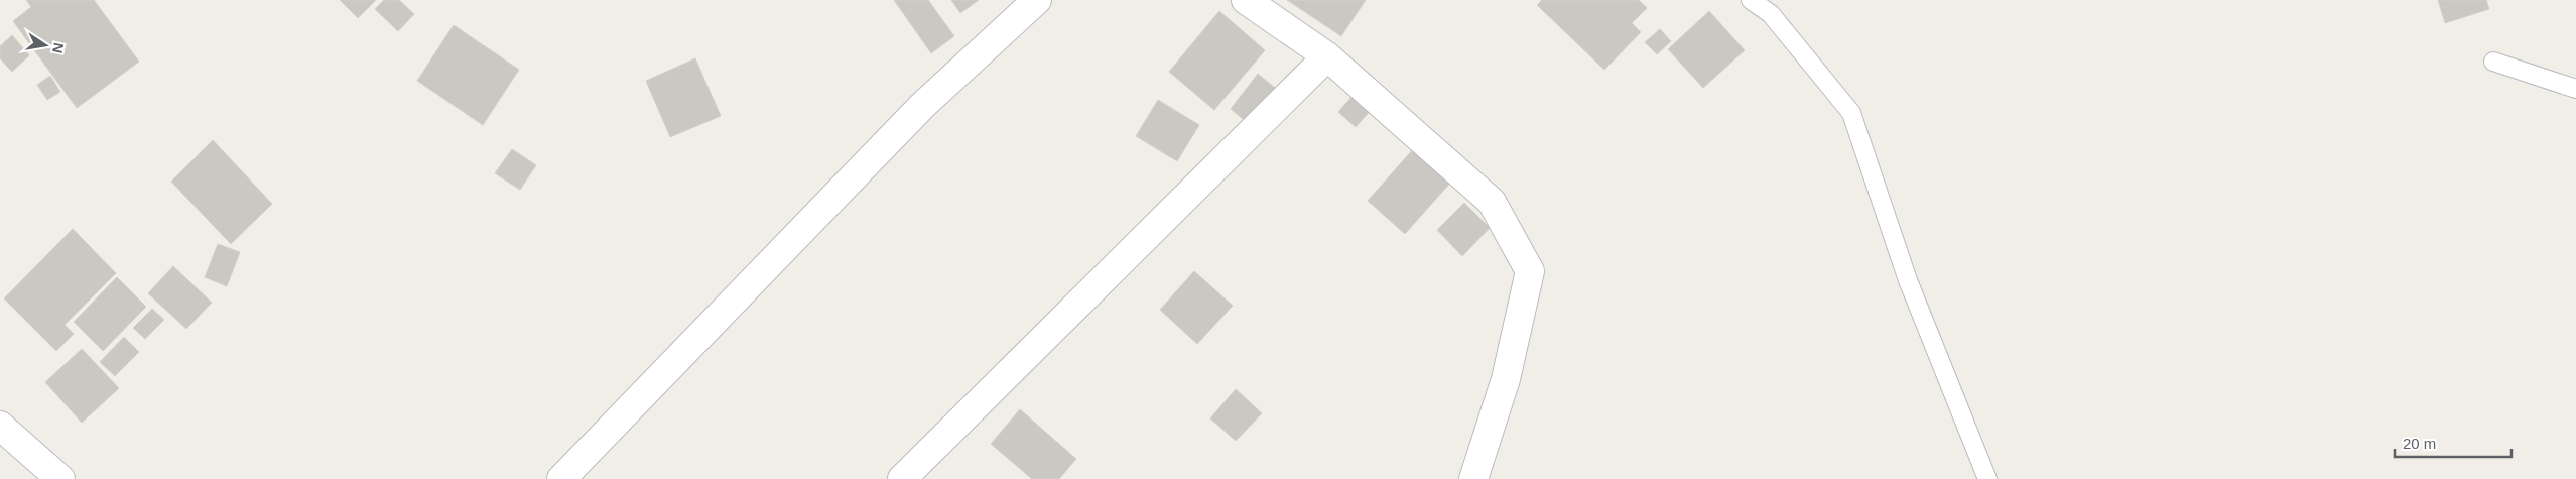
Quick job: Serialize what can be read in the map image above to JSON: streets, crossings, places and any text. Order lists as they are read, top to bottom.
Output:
{
  "scale_bar": "20 m",
  "north": "right"
}
